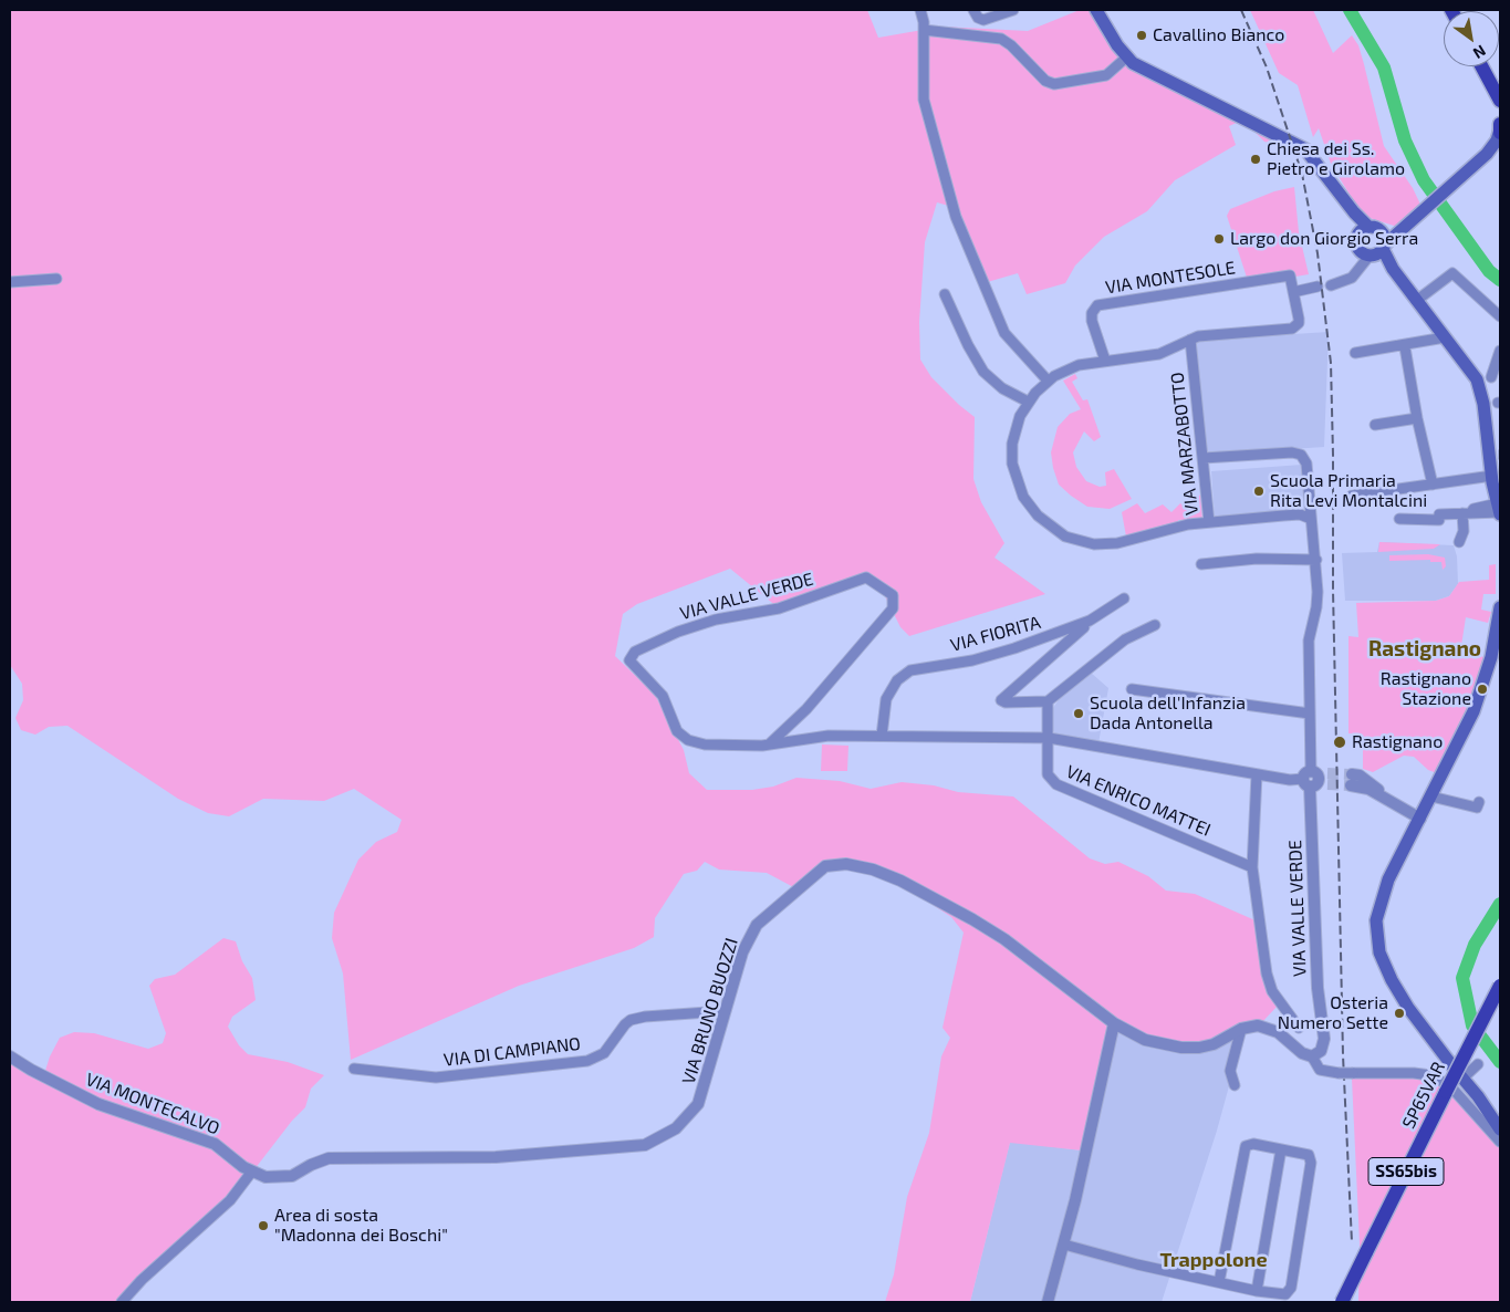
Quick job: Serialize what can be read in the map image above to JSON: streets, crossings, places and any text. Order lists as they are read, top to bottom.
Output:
{
  "streets": {
    "main road": ["SP65VAR", "SS65bis"],
    "street": [
      "VIA MONTESOLE",
      "VIA MARZABOTTO",
      "VIA VALLE VERDE",
      "VIA FIORITA",
      "VIA ENRICO MATTEI",
      "VIA BRUNO BUOZZI",
      "VIA DI CAMPIANO",
      "VIA MONTECALVO"
    ]
  },
  "crossings": [
    ["VIA MONTESOLE", "VIA MARZABOTTO"],
    ["VIA VALLE VERDE", "VIA FIORITA"],
    ["VIA VALLE VERDE", "VIA ENRICO MATTEI"],
    ["VIA VALLE VERDE", "VIA BRUNO BUOZZI"],
    ["VIA BRUNO BUOZZI", "VIA DI CAMPIANO"],
    ["VIA BRUNO BUOZZI", "SP65VAR"],
    ["VIA BRUNO BUOZZI", "VIA MONTECALVO"]
  ],
  "districts": ["Rastignano", "Trappolone"],
  "places": [
    "Cavallino Bianco",
    "Chiesa dei Ss. Pietro e Girolamo",
    "Largo don Giorgio Serra",
    "Scuola Primaria Rita Levi Montalcini",
    "Rastignano Stazione",
    "Scuola dell'Infanzia Dada Antonella",
    "Rastignano",
    "Osteria Numero Sette",
    "Area di sosta \"Madonna dei Boschi\""
  ],
  "north": "bottom right"
}
